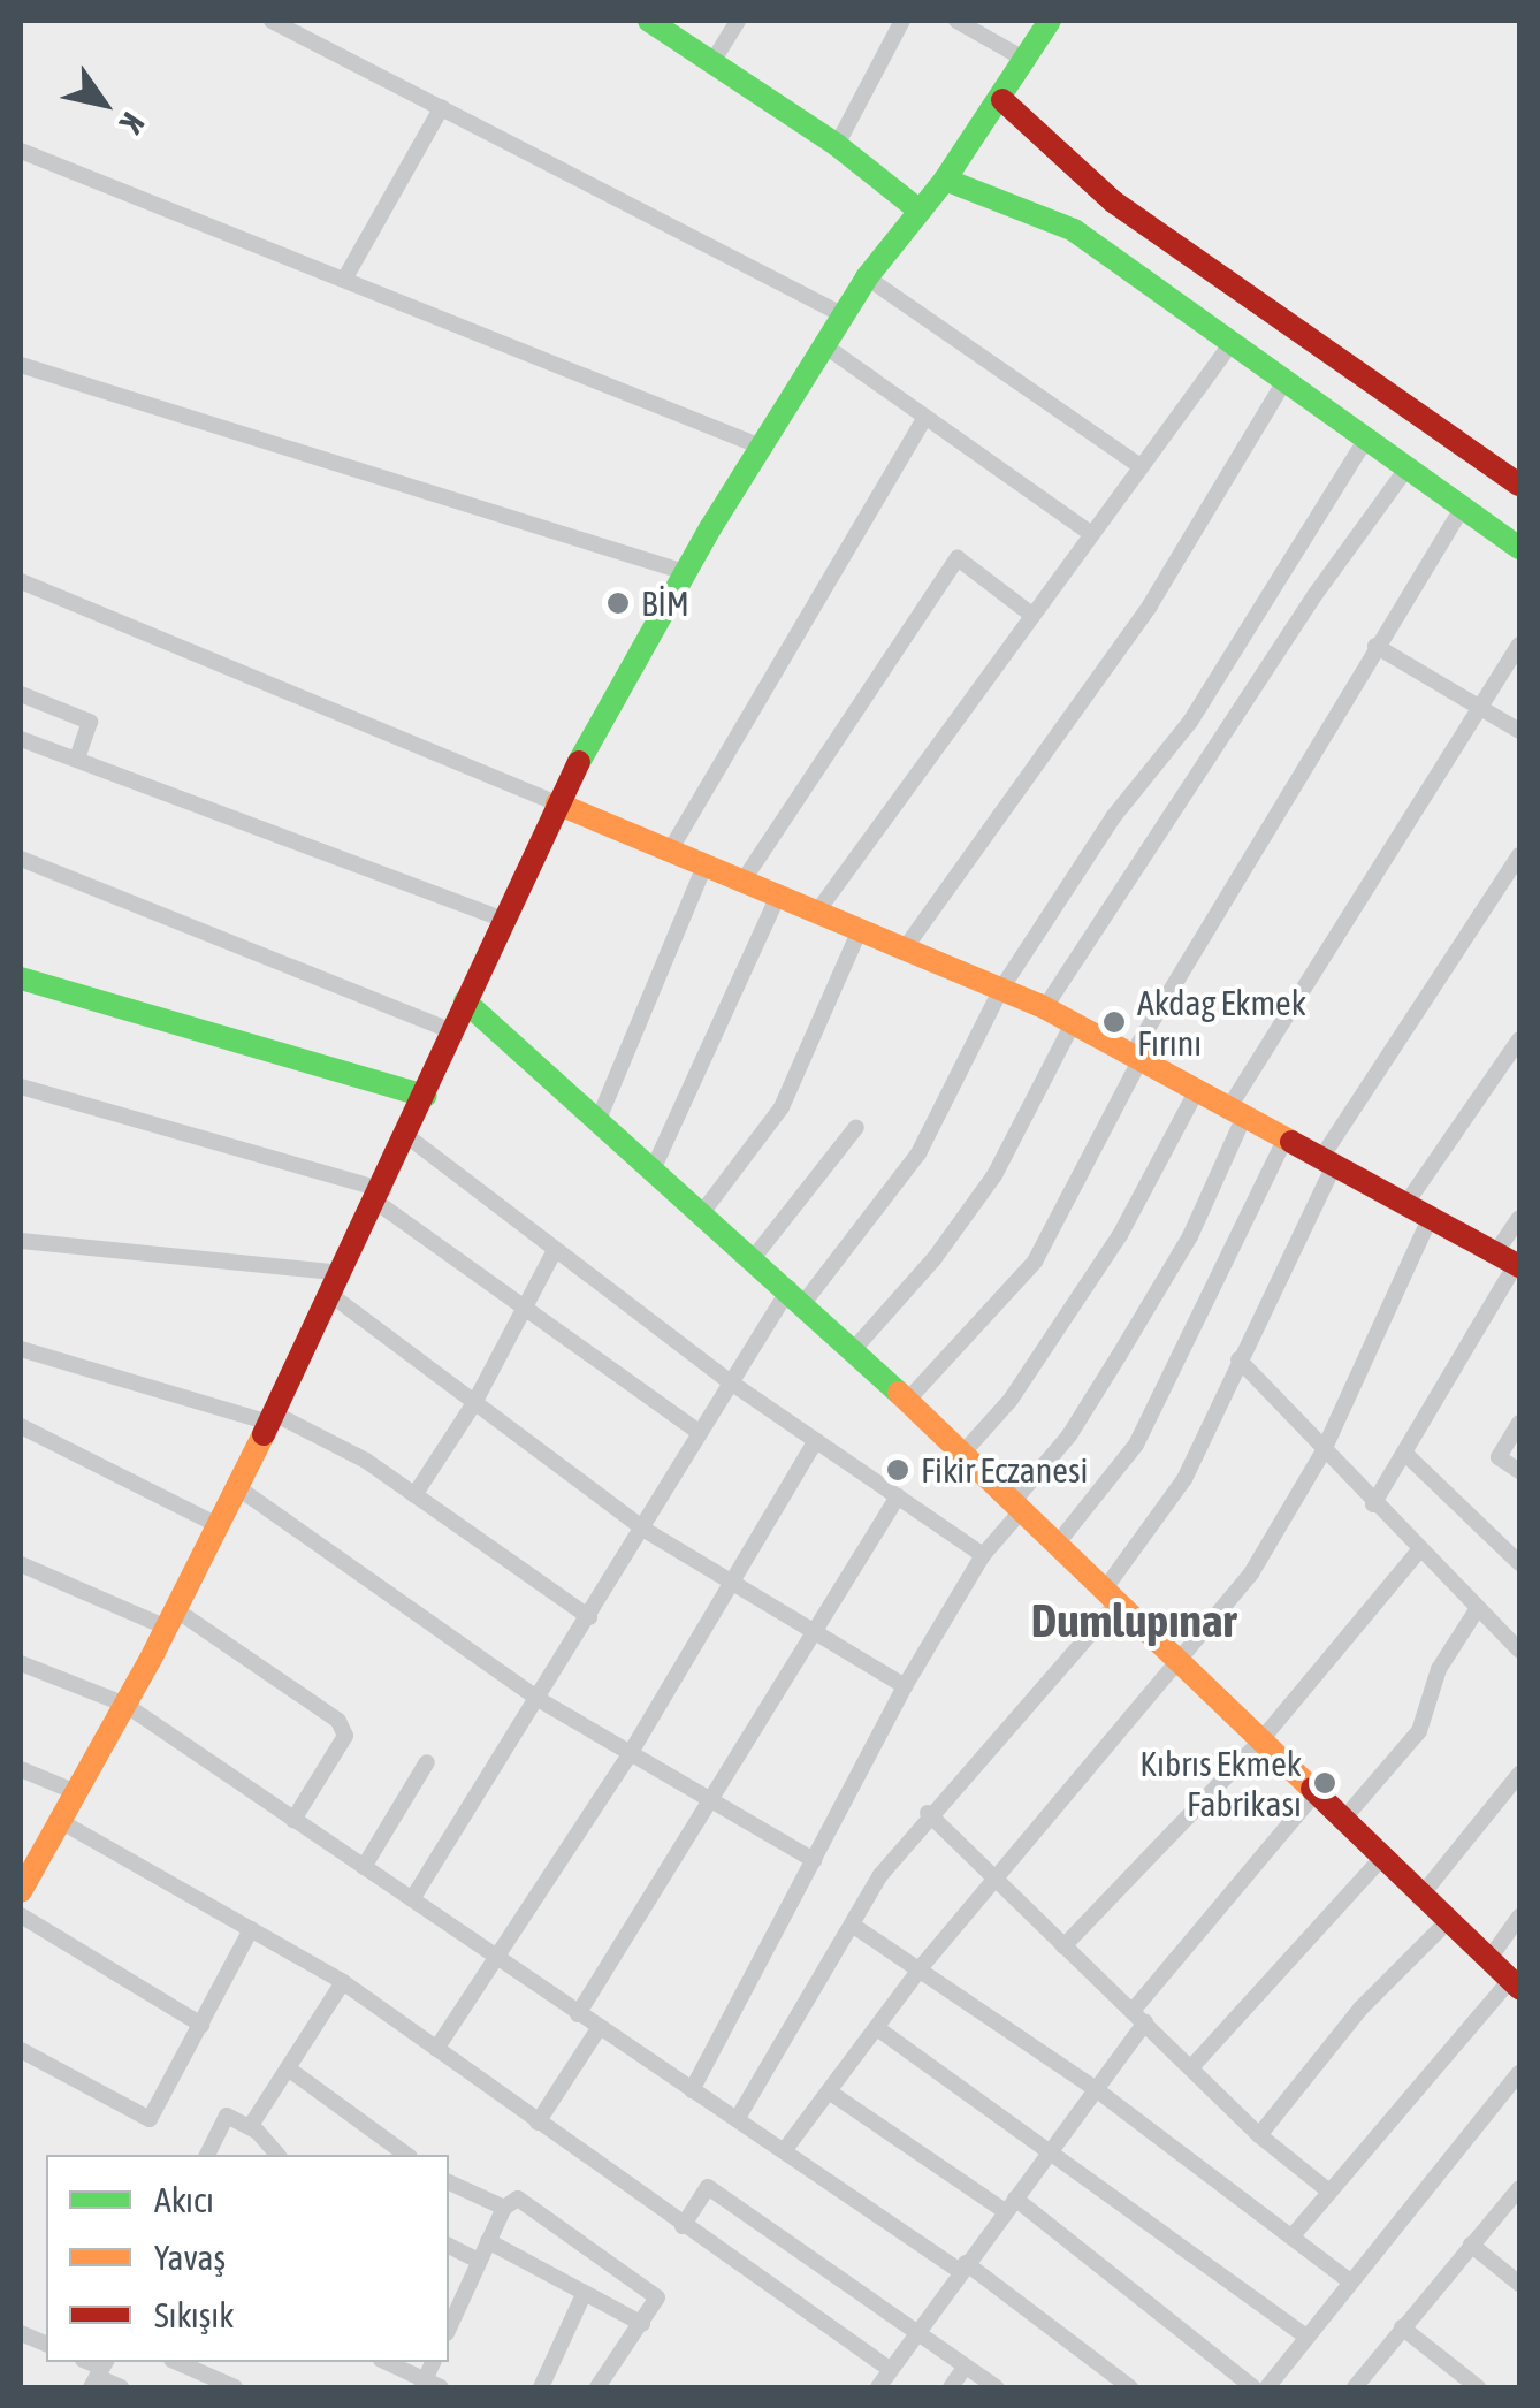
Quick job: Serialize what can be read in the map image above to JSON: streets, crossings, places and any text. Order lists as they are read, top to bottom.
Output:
{
  "districts": ["Dumlupınar"],
  "places": [
    "BİM",
    "Akdag Ekmek Fırını",
    "Fikir Eczanesi",
    "Kıbrıs Ekmek Fabrikası"
  ],
  "legend": ["Akıcı", "Yavaş", "Sıkışık"],
  "north": "bottom right"
}
